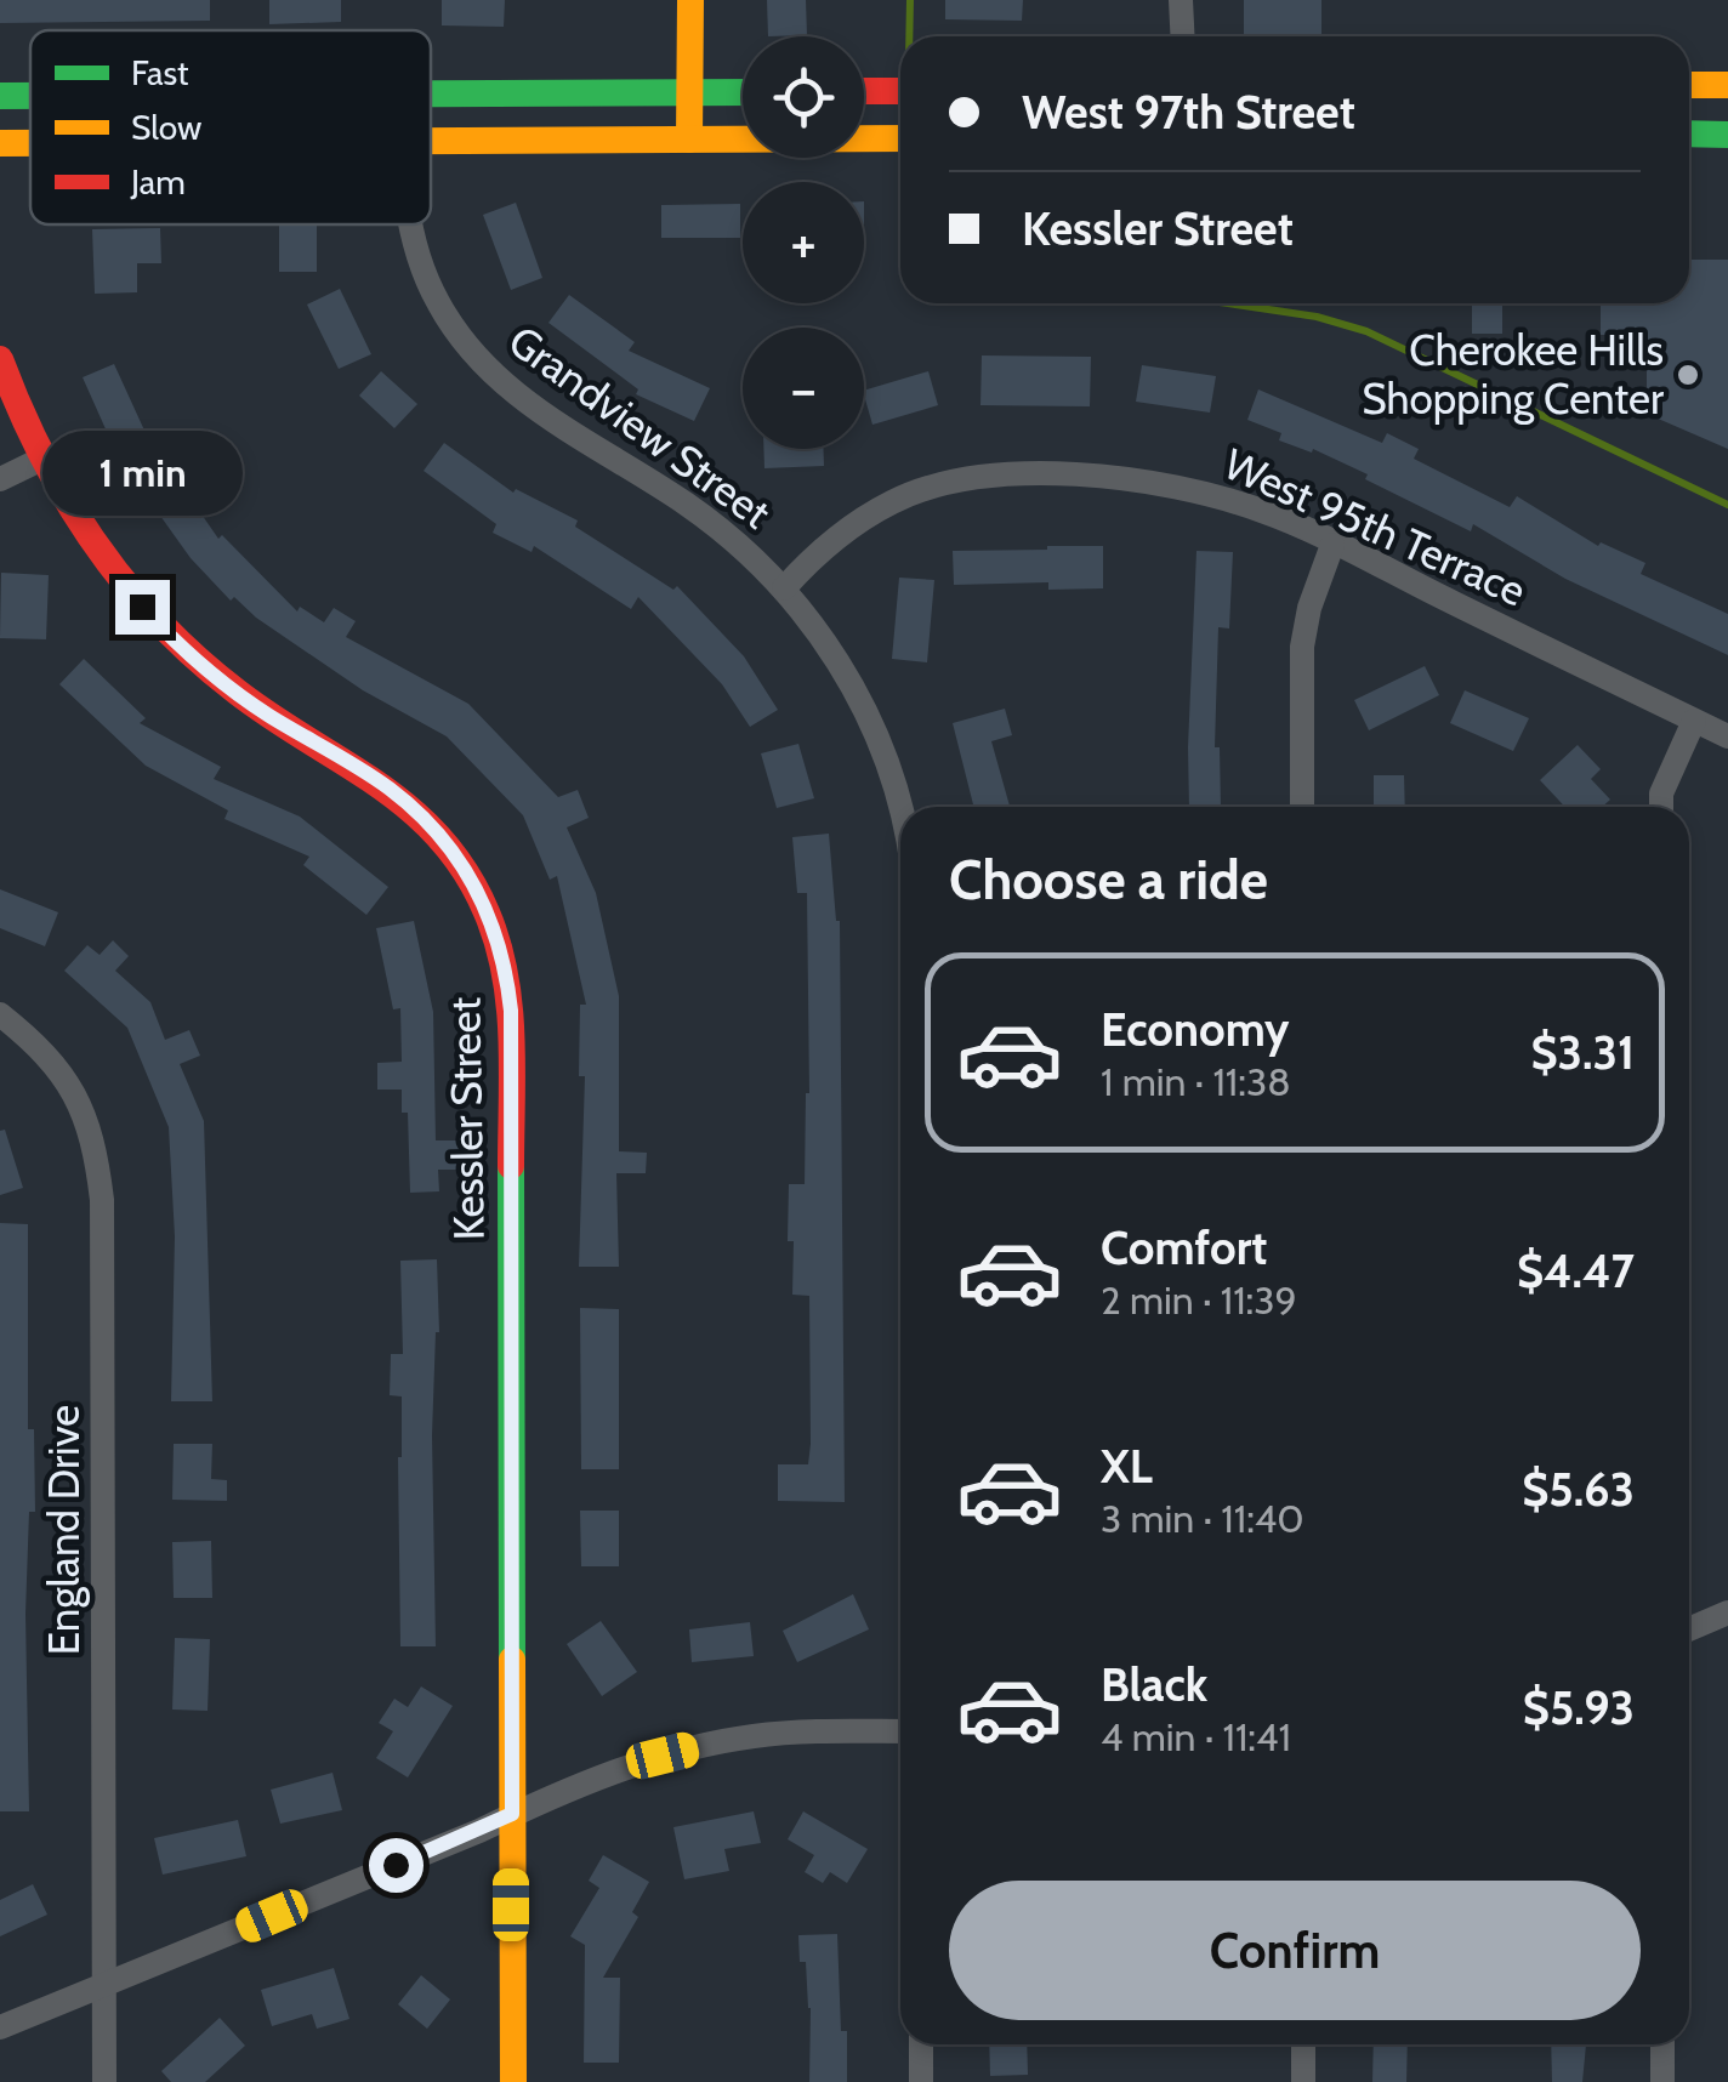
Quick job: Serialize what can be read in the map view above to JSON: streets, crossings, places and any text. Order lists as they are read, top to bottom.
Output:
{
  "streets": {
    "street": [
      "Grandview Street",
      "West 95th Terrace",
      "Kessler Street",
      "England Drive"
    ]
  },
  "crossings": [
    ["Grandview Street", "West 95th Terrace"]
  ],
  "places": ["Cherokee Hills Shopping Center"],
  "legend": ["Fast", "Slow", "Jam"],
  "page": {
    "map_buttons": ["+", "−"],
    "banner": ["West 97th Street", "Kessler Street"],
    "bubble": "1 min",
    "heading": "Choose a ride",
    "list": [
      {
        "name": "Economy",
        "note": "1 min · 11:38",
        "value": "$3.31"
      },
      {
        "name": "Comfort",
        "note": "2 min · 11:39",
        "value": "$4.47"
      },
      {
        "name": "XL",
        "note": "3 min · 11:40",
        "value": "$5.63"
      },
      {
        "name": "Black",
        "note": "4 min · 11:41",
        "value": "$5.93"
      }
    ],
    "buttons": "Confirm"
  }
}
